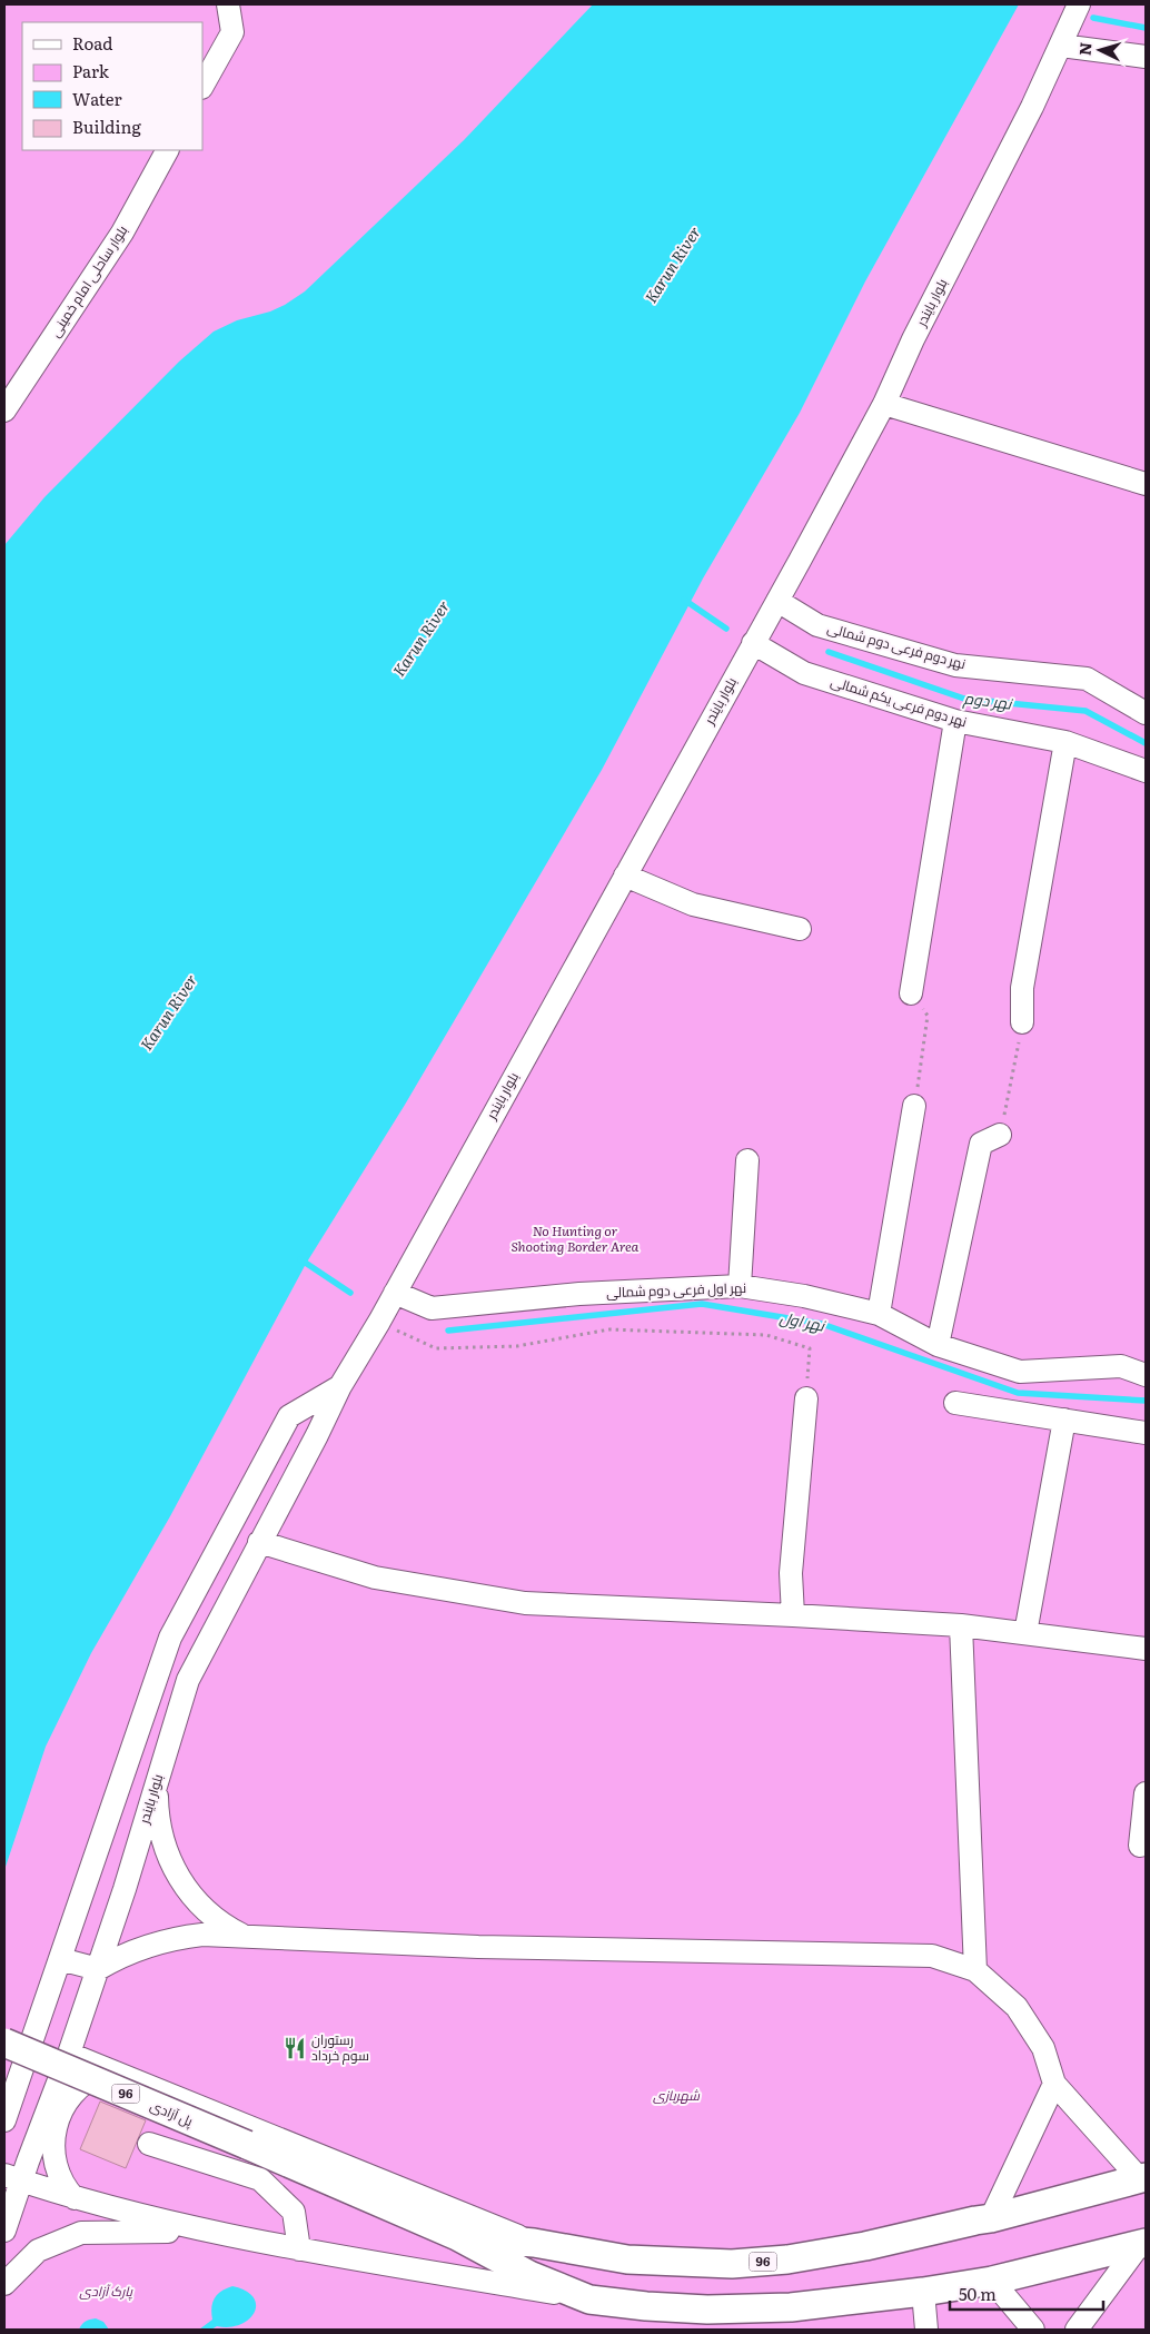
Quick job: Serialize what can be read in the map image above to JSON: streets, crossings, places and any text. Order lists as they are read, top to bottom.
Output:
{
  "streets": {
    "main road": ["96", "پل آزادی"],
    "street": [
      "بلوار ساحلی امام خمینی",
      "بلوار بایندر",
      "نهر دوم فرعی دوم شمالی",
      "نهر دوم فرعی یکم شمالی",
      "نهر اول فرعی دوم شمالی"
    ]
  },
  "crossings": [
    ["بلوار بایندر", "نهر دوم فرعی دوم شمالی"],
    ["بلوار بایندر", "نهر دوم فرعی یکم شمالی"],
    ["بلوار بایندر", "نهر اول فرعی دوم شمالی"],
    ["96", "پل آزادی"]
  ],
  "water": ["Karun River", "نهر دوم", "نهر اول"],
  "parks": ["No Hunting or Shooting Border Area", "شهربازی", "پارک آزادی"],
  "places": {
    "restaurant": ["رستوران سوم خرداد"]
  },
  "legend": [
    "Road",
    "Park",
    "Water",
    "Building"
  ],
  "scale_bar": "50 m",
  "north": "left"
}
